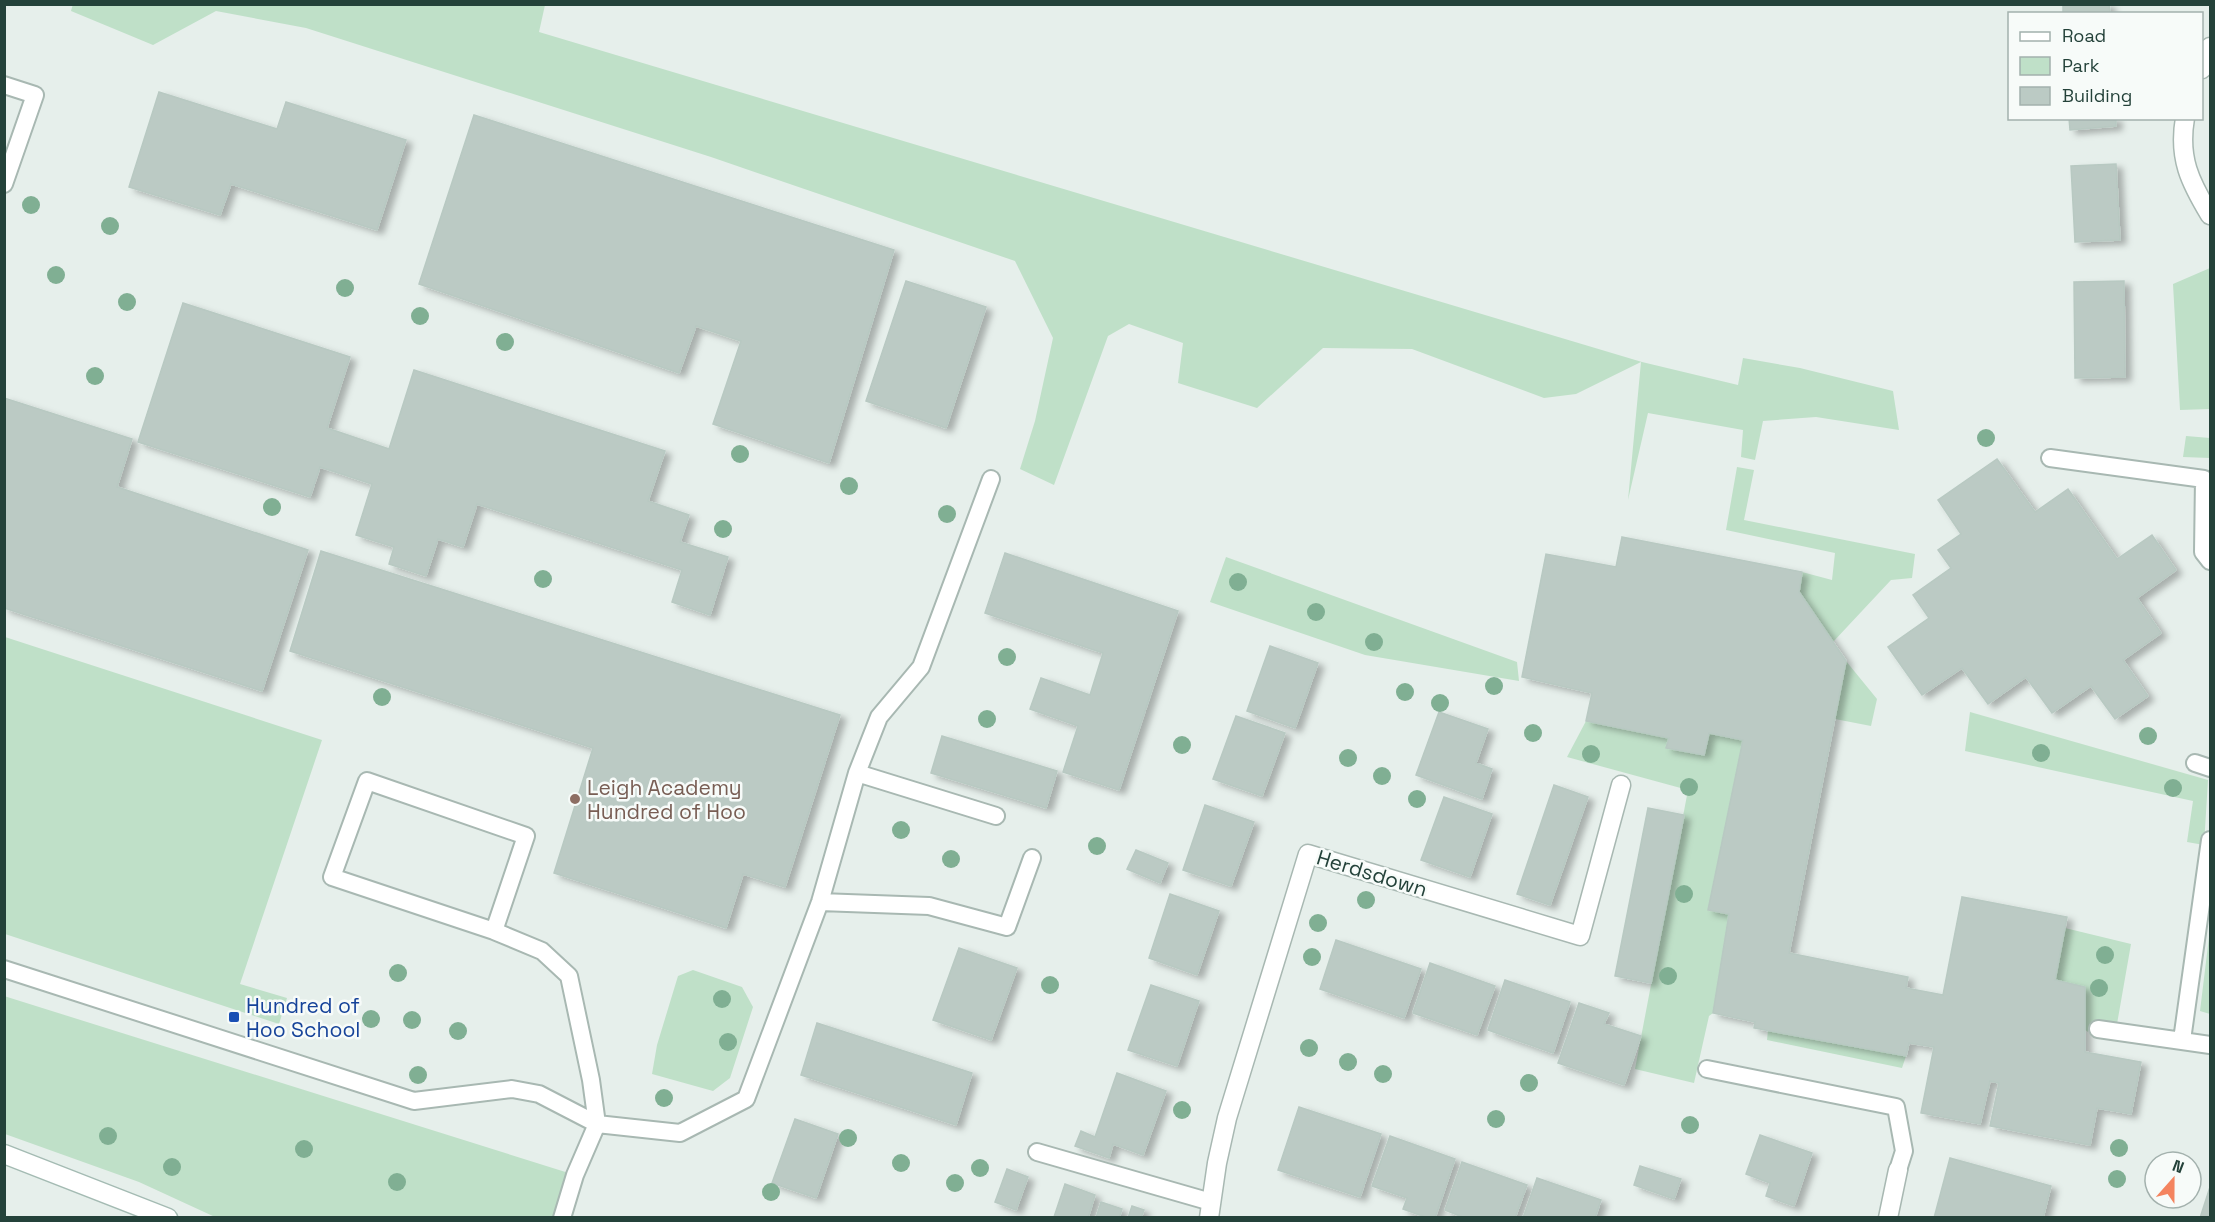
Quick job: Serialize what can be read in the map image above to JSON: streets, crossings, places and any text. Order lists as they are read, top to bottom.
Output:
{
  "streets": {
    "street": ["Herdsdown"]
  },
  "places": {
    "other": ["Leigh Academy Hundred of Hoo"],
    "transit": ["Hundred of Hoo School"]
  },
  "legend": ["Road", "Park", "Building"],
  "north": "top"
}
